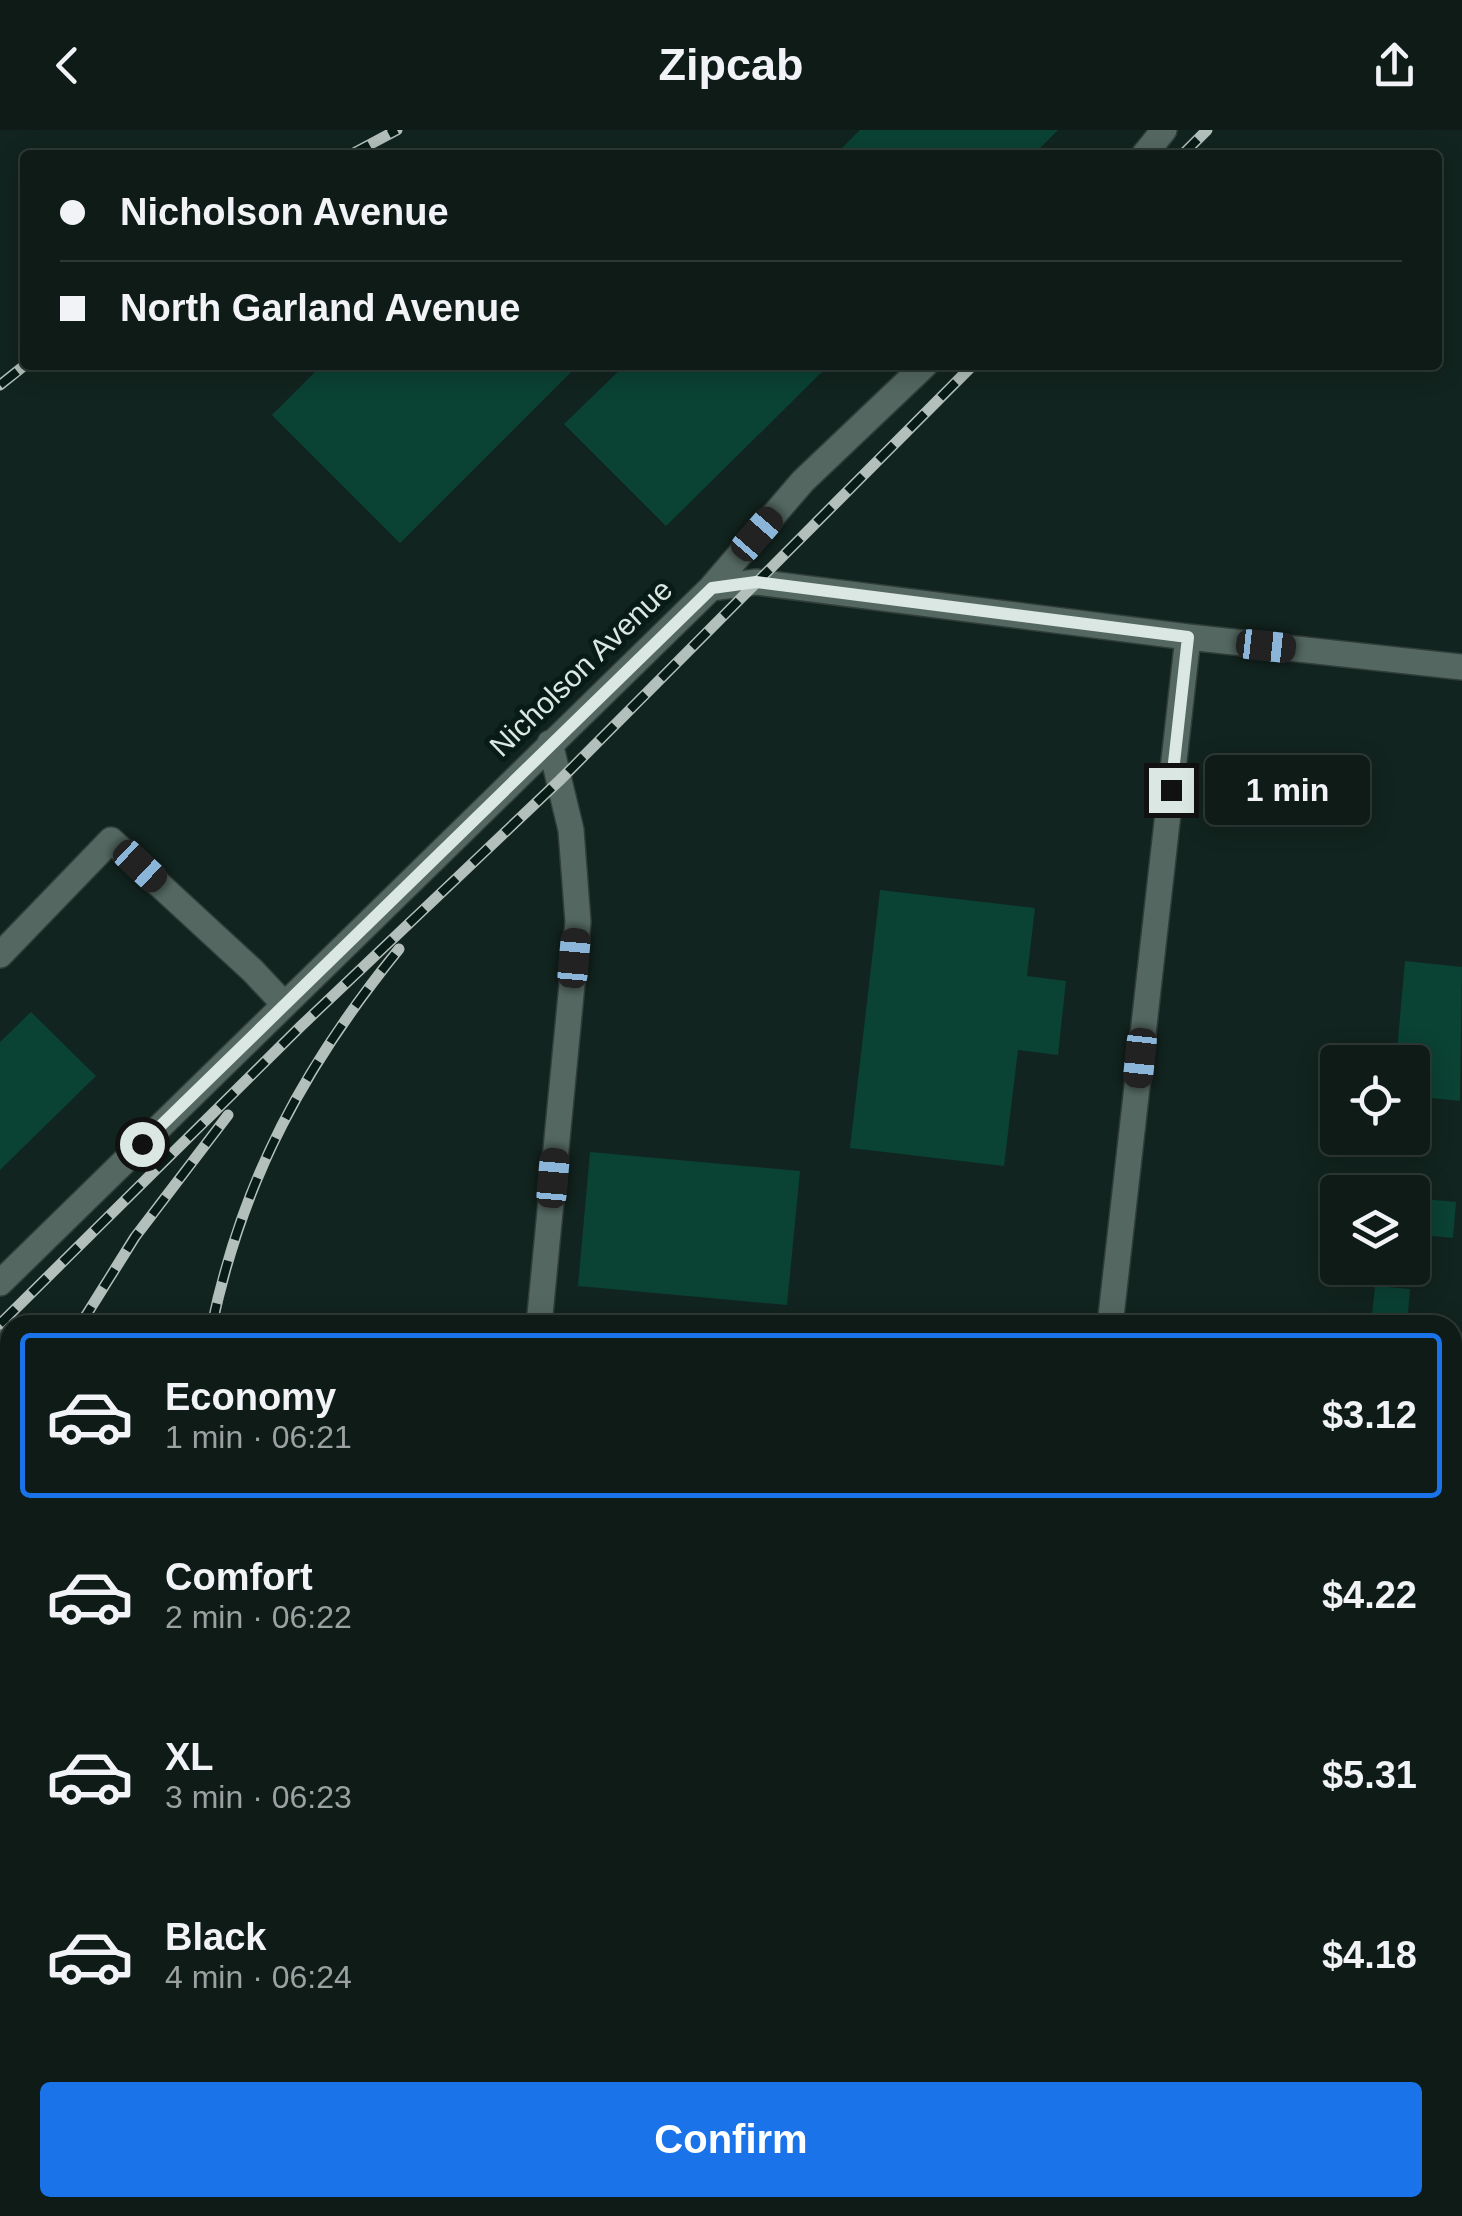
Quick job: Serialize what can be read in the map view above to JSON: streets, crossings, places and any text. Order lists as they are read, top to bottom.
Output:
{
  "streets": {
    "street": ["Nicholson Avenue"]
  },
  "page": {
    "header": "Zipcab",
    "banner": ["Nicholson Avenue", "North Garland Avenue"],
    "bubble": "1 min",
    "list": [
      {
        "name": "Economy",
        "note": "1 min · 06:21",
        "value": "$3.12"
      },
      {
        "name": "Comfort",
        "note": "2 min · 06:22",
        "value": "$4.22"
      },
      {
        "name": "XL",
        "note": "3 min · 06:23",
        "value": "$5.31"
      },
      {
        "name": "Black",
        "note": "4 min · 06:24",
        "value": "$4.18"
      }
    ],
    "buttons": "Confirm"
  }
}
